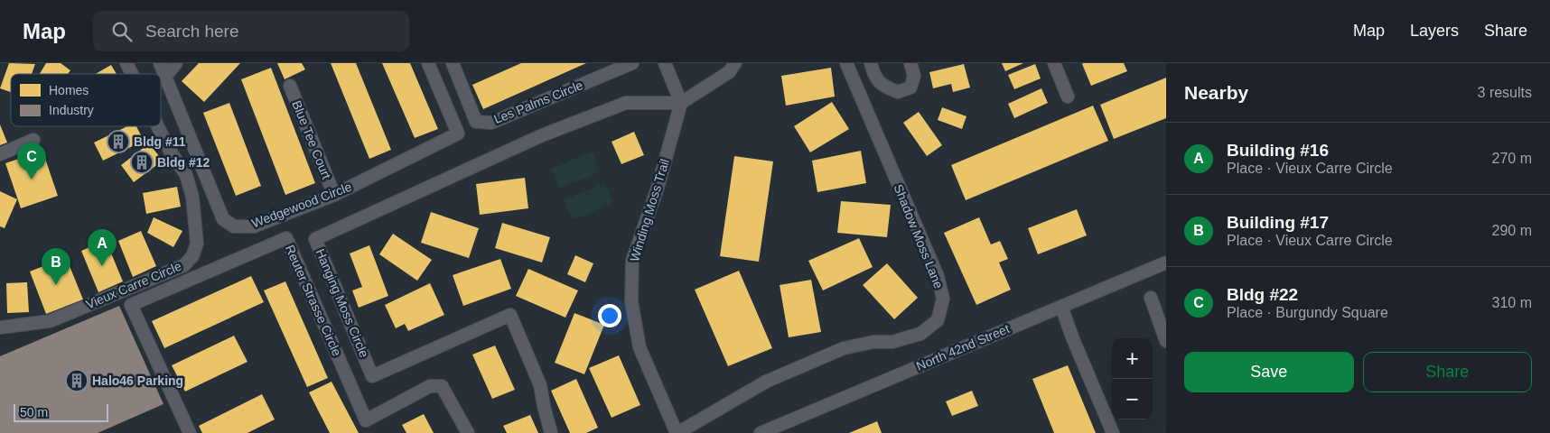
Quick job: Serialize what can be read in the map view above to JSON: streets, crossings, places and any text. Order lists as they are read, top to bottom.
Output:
{
  "streets": {
    "street": [
      "Les Palms Circle",
      "Blue Tee Court",
      "Wedgewood Circle",
      "Winding Moss Trail",
      "Shadow Moss Lane",
      "Vieux Carre Circle",
      "Reuter Strasse Circle",
      "Hanging Moss Circle",
      "North 42nd Street"
    ]
  },
  "crossings": [
    ["Les Palms Circle", "Wedgewood Circle"],
    ["Blue Tee Court", "Wedgewood Circle"],
    ["Winding Moss Trail", "Shadow Moss Lane"],
    ["Winding Moss Trail", "Hanging Moss Circle"]
  ],
  "places": {
    "building": ["Bldg #11", "Bldg #12", "Halo46 Parking"]
  },
  "legend": ["Homes", "Industry"],
  "scale_bar": "50 m",
  "page": {
    "header": "Map",
    "search": "Search here",
    "nav": ["Map", "Layers", "Share"],
    "heading": ["Nearby", "3 results"],
    "list": [
      {
        "mark": "A",
        "name": "Building #16",
        "note": "Place · Vieux Carre Circle",
        "value": "270 m"
      },
      {
        "mark": "B",
        "name": "Building #17",
        "note": "Place · Vieux Carre Circle",
        "value": "290 m"
      },
      {
        "mark": "C",
        "name": "Bldg #22",
        "note": "Place · Burgundy Square",
        "value": "310 m"
      }
    ],
    "pins": ["C", "A", "B"],
    "map_buttons": ["+", "−"],
    "buttons": ["Save", "Share"],
    "scale": "50 m"
  }
}
